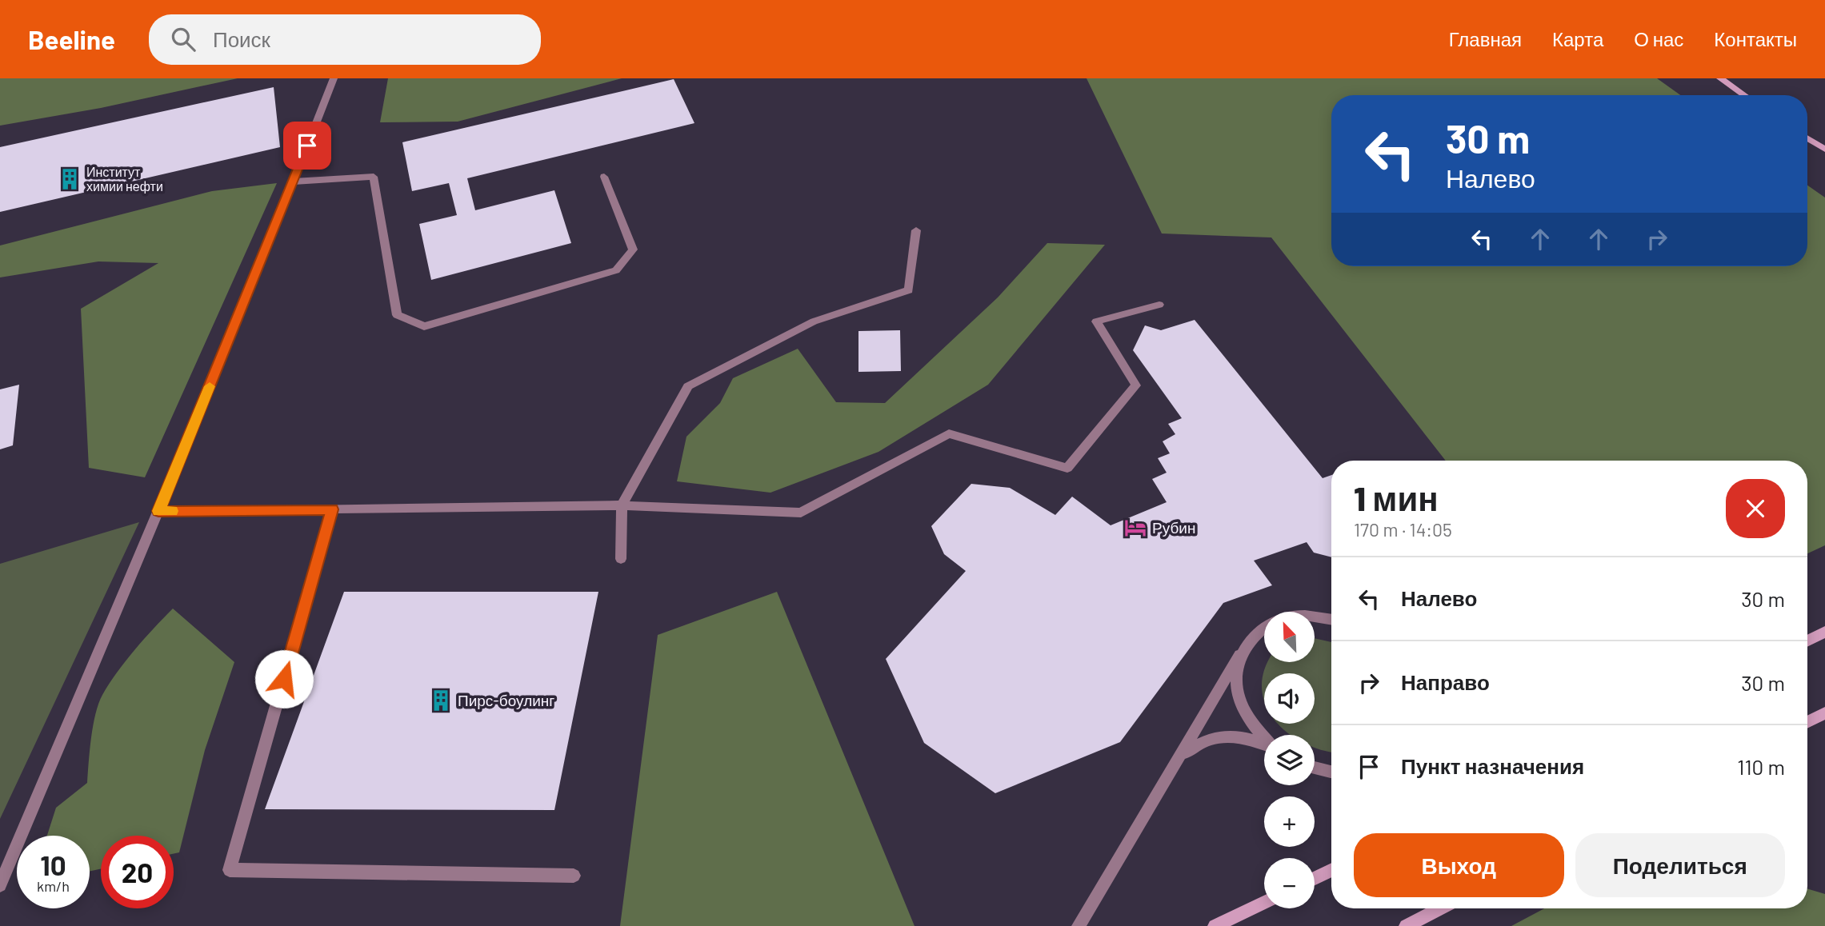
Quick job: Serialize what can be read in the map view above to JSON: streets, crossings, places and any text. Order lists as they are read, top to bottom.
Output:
{
  "places": {
    "building": ["Институт химии нефти", "Пирс-боулинг"],
    "hotel": ["Рубин"]
  },
  "north": "top left",
  "page": {
    "header": "Beeline",
    "search": "Поиск",
    "nav": [
      "Главная",
      "Карта",
      "О нас",
      "Контакты"
    ],
    "turn": ["30 m", "Налево"],
    "heading": ["1 мин", "170 m · 14:05"],
    "list": [
      {
        "name": "Налево",
        "value": "30 m"
      },
      {
        "name": "Направо",
        "value": "30 m"
      },
      {
        "name": "Пункт назначения",
        "value": "110 m"
      }
    ],
    "map_buttons": ["+", "−"],
    "buttons": ["Выход", "Поделиться"],
    "speed": "10 km/h",
    "limit": "20"
  }
}
